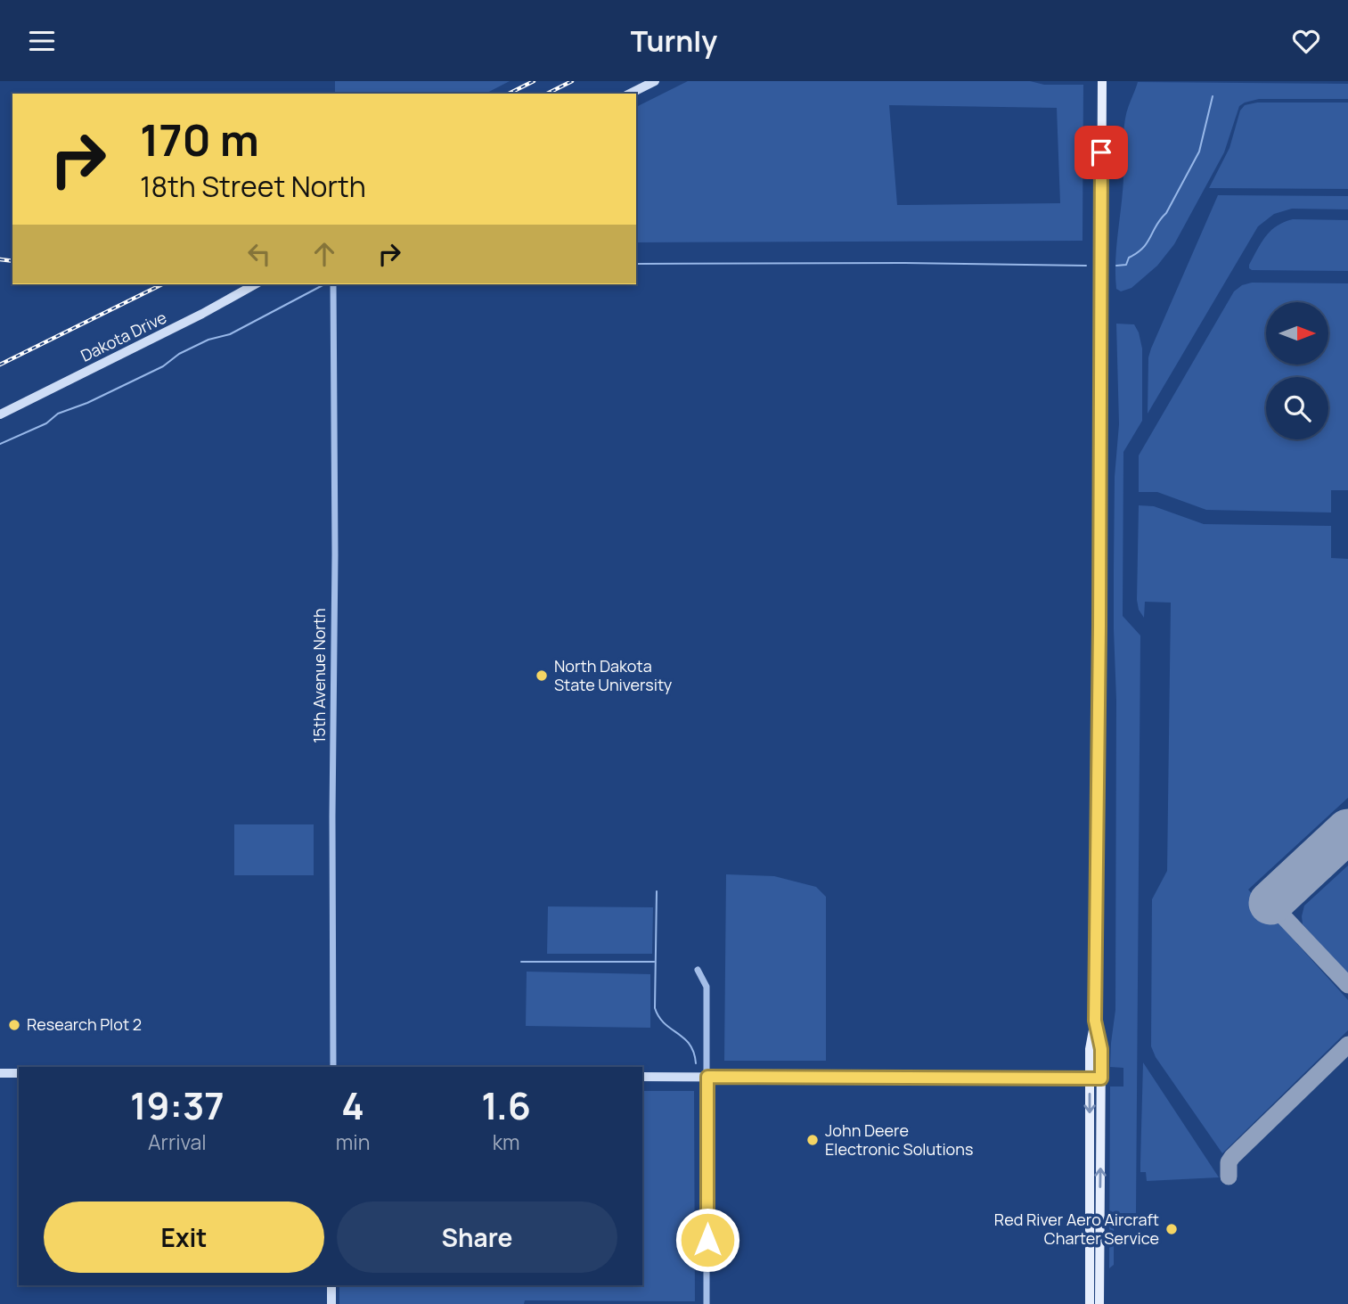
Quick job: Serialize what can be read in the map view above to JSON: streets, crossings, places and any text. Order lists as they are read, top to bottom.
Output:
{
  "streets": {
    "street": ["Dakota Drive", "15th Avenue North"]
  },
  "places": [
    "North Dakota State University",
    "Research Plot 2",
    "John Deere Electronic Solutions",
    "Red River Aero Aircraft Charter Service"
  ],
  "north": "right",
  "page": {
    "header": "Turnly",
    "turn": ["170 m", "18th Street North"],
    "eta": [
      "19:37",
      "Arrival",
      "4",
      "min",
      "1.6",
      "km"
    ],
    "buttons": ["Exit", "Share"]
  }
}
